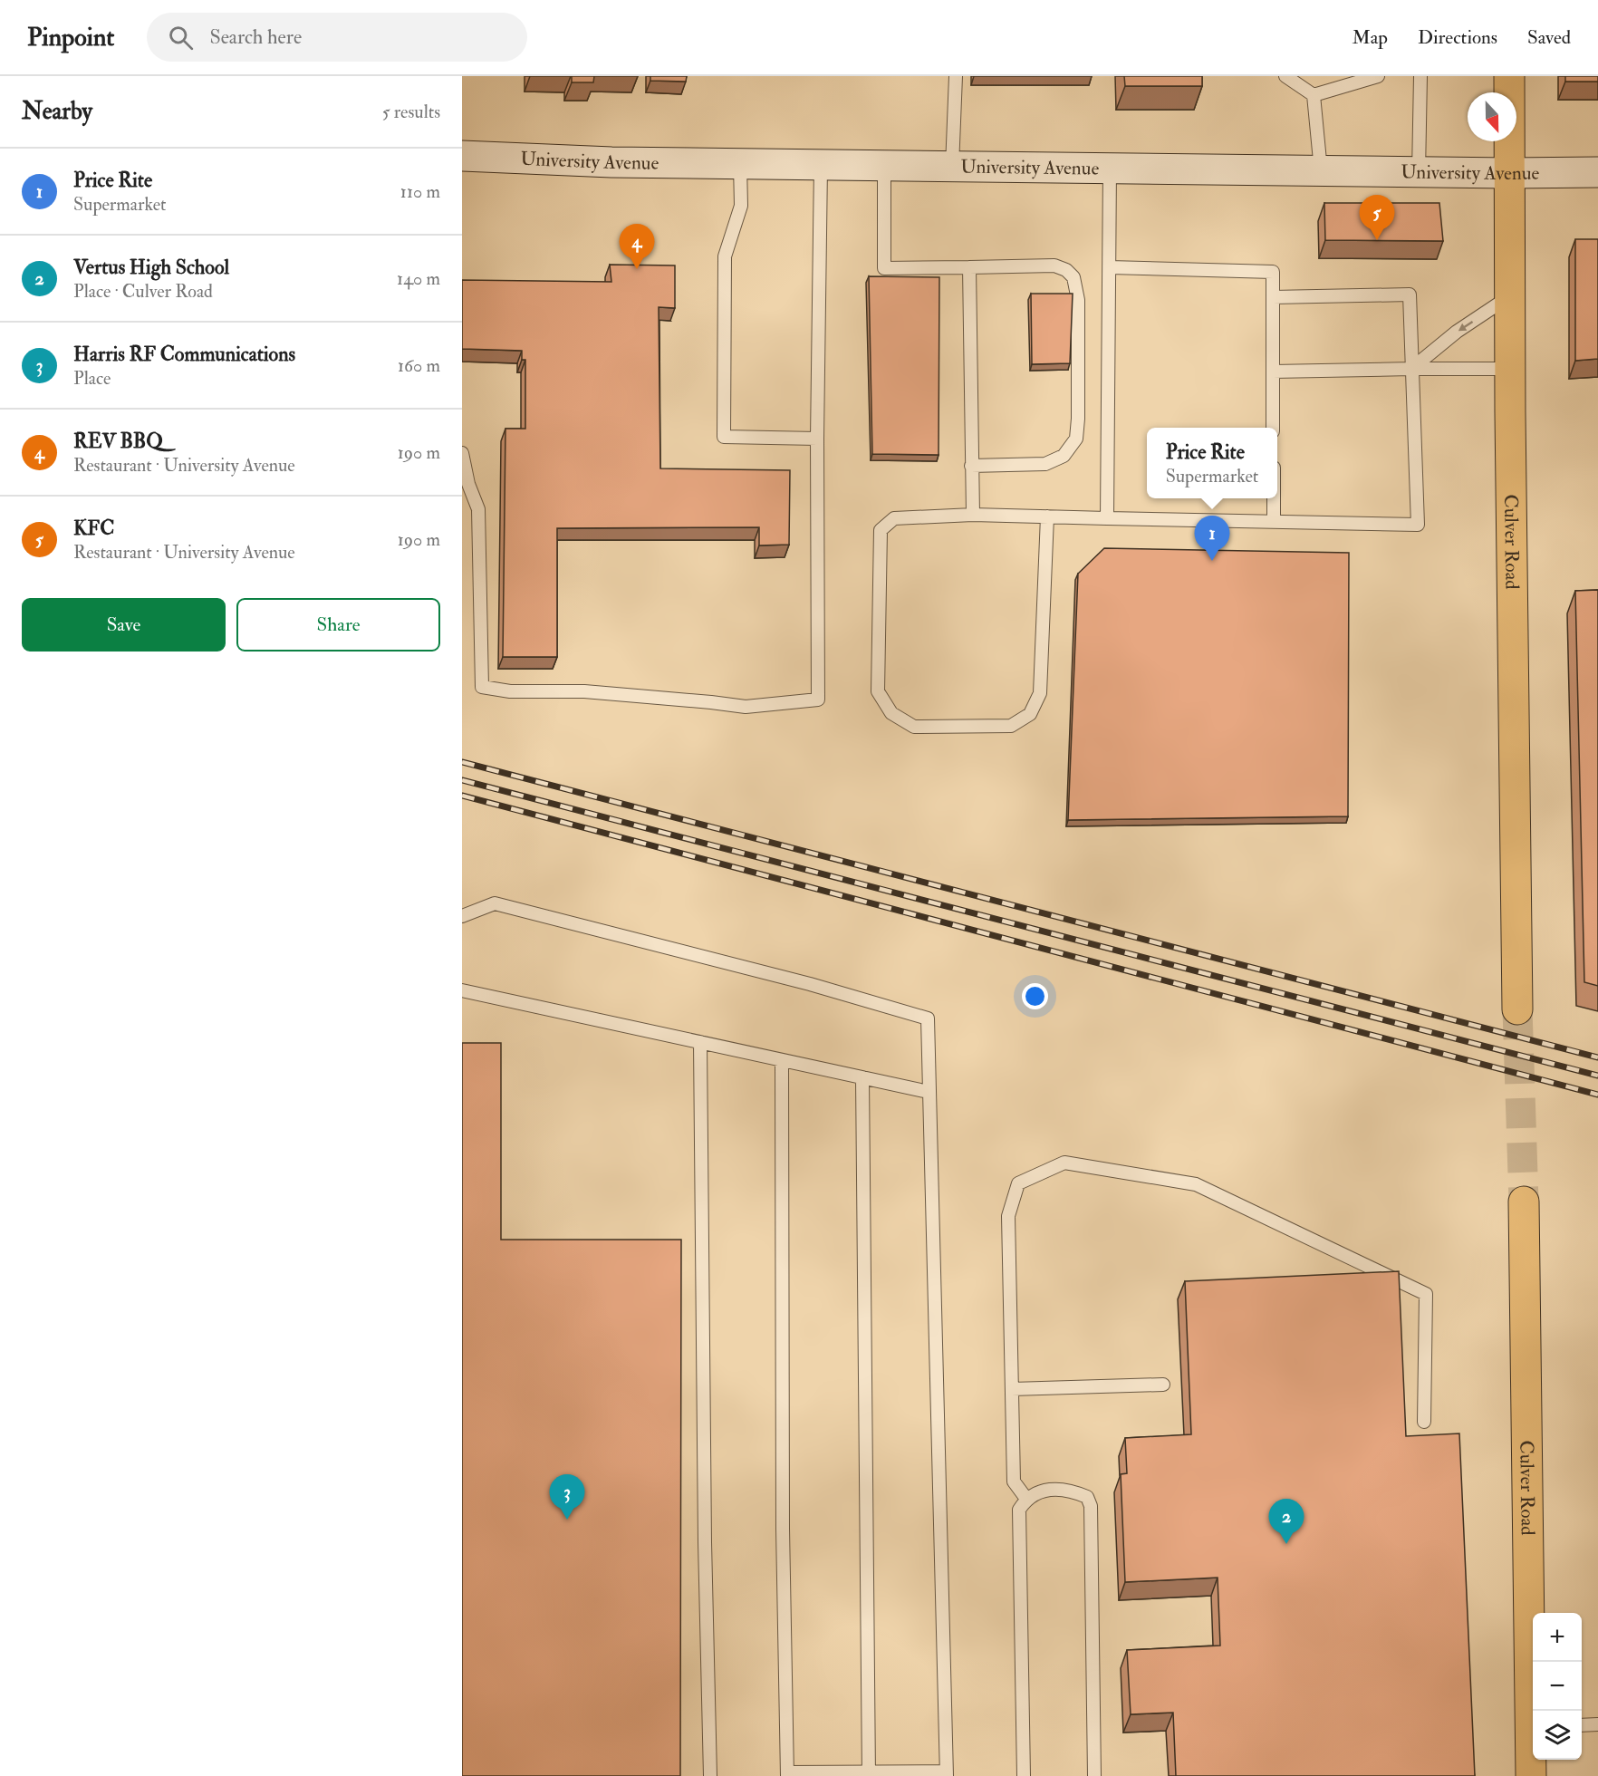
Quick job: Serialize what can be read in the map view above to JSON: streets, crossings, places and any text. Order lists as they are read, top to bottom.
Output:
{
  "streets": {
    "main road": ["University Avenue", "Culver Road"]
  },
  "crossings": [
    ["University Avenue", "Culver Road"]
  ],
  "north": "bottom",
  "page": {
    "header": "Pinpoint",
    "search": "Search here",
    "nav": ["Map", "Directions", "Saved"],
    "heading": ["Nearby", "5 results"],
    "list": [
      {
        "mark": "1",
        "name": "Price Rite",
        "note": "Supermarket",
        "value": "110 m"
      },
      {
        "mark": "2",
        "name": "Vertus High School",
        "note": "Place · Culver Road",
        "value": "140 m"
      },
      {
        "mark": "3",
        "name": "Harris RF Communications",
        "note": "Place",
        "value": "160 m"
      },
      {
        "mark": "4",
        "name": "REV BBQ",
        "note": "Restaurant · University Avenue",
        "value": "190 m"
      },
      {
        "mark": "5",
        "name": "KFC",
        "note": "Restaurant · University Avenue",
        "value": "190 m"
      }
    ],
    "pins": [
      "5",
      "4",
      "1",
      "3",
      "2"
    ],
    "popup": ["Price Rite", "Supermarket"],
    "buttons": ["Save", "Share"],
    "map_buttons": ["+", "−"]
  }
}
